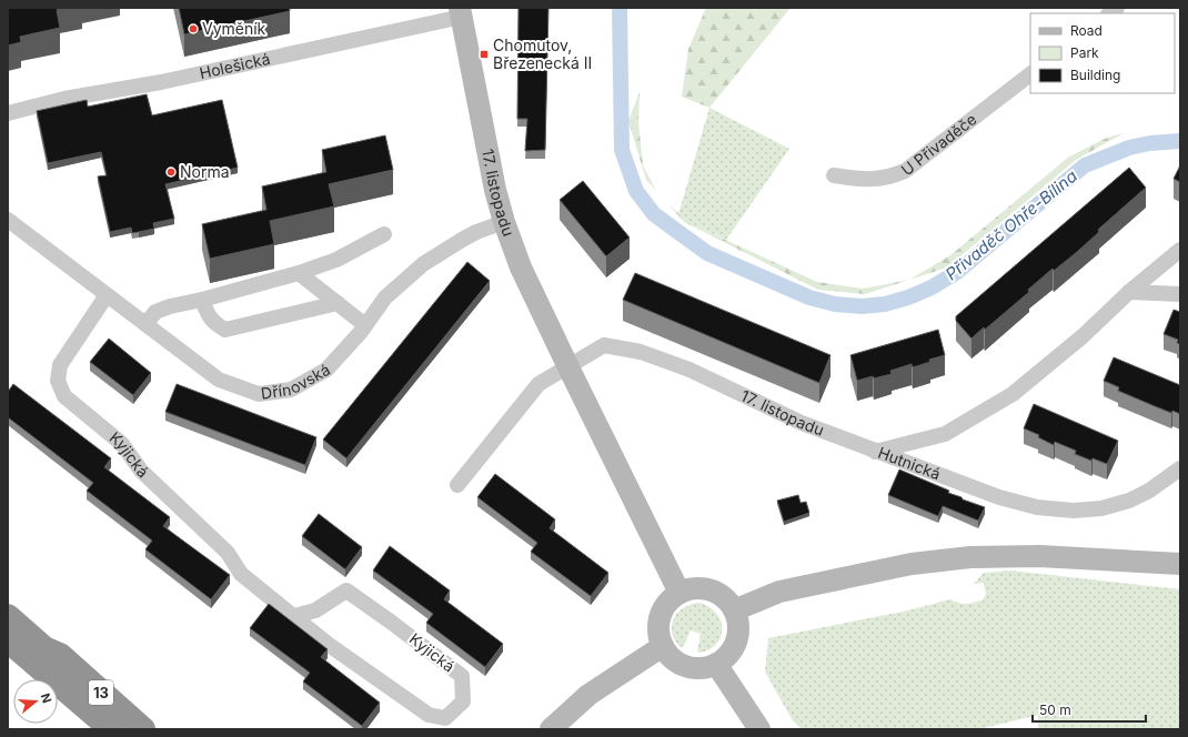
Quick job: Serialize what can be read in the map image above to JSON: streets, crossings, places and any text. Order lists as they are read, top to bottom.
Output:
{
  "streets": {
    "highway": ["13"],
    "street": [
      "Holešická",
      "U Přivaděče",
      "17. listopadu",
      "Dřínovská",
      "Kyjická",
      "Hutnická"
    ]
  },
  "crossings": [
    ["Holešická", "17. listopadu"],
    ["17. listopadu", "Dřínovská"],
    ["17. listopadu", "Hutnická"],
    ["Dřínovská", "Kyjická"]
  ],
  "water": ["Přivaděč Ohře-Bílina"],
  "places": {
    "other": ["Vyměník", "Norma"],
    "transit": ["Chomutov, Březenecká II"]
  },
  "legend": ["Road", "Park", "Building"],
  "scale_bar": "50 m",
  "north": "right"
}
